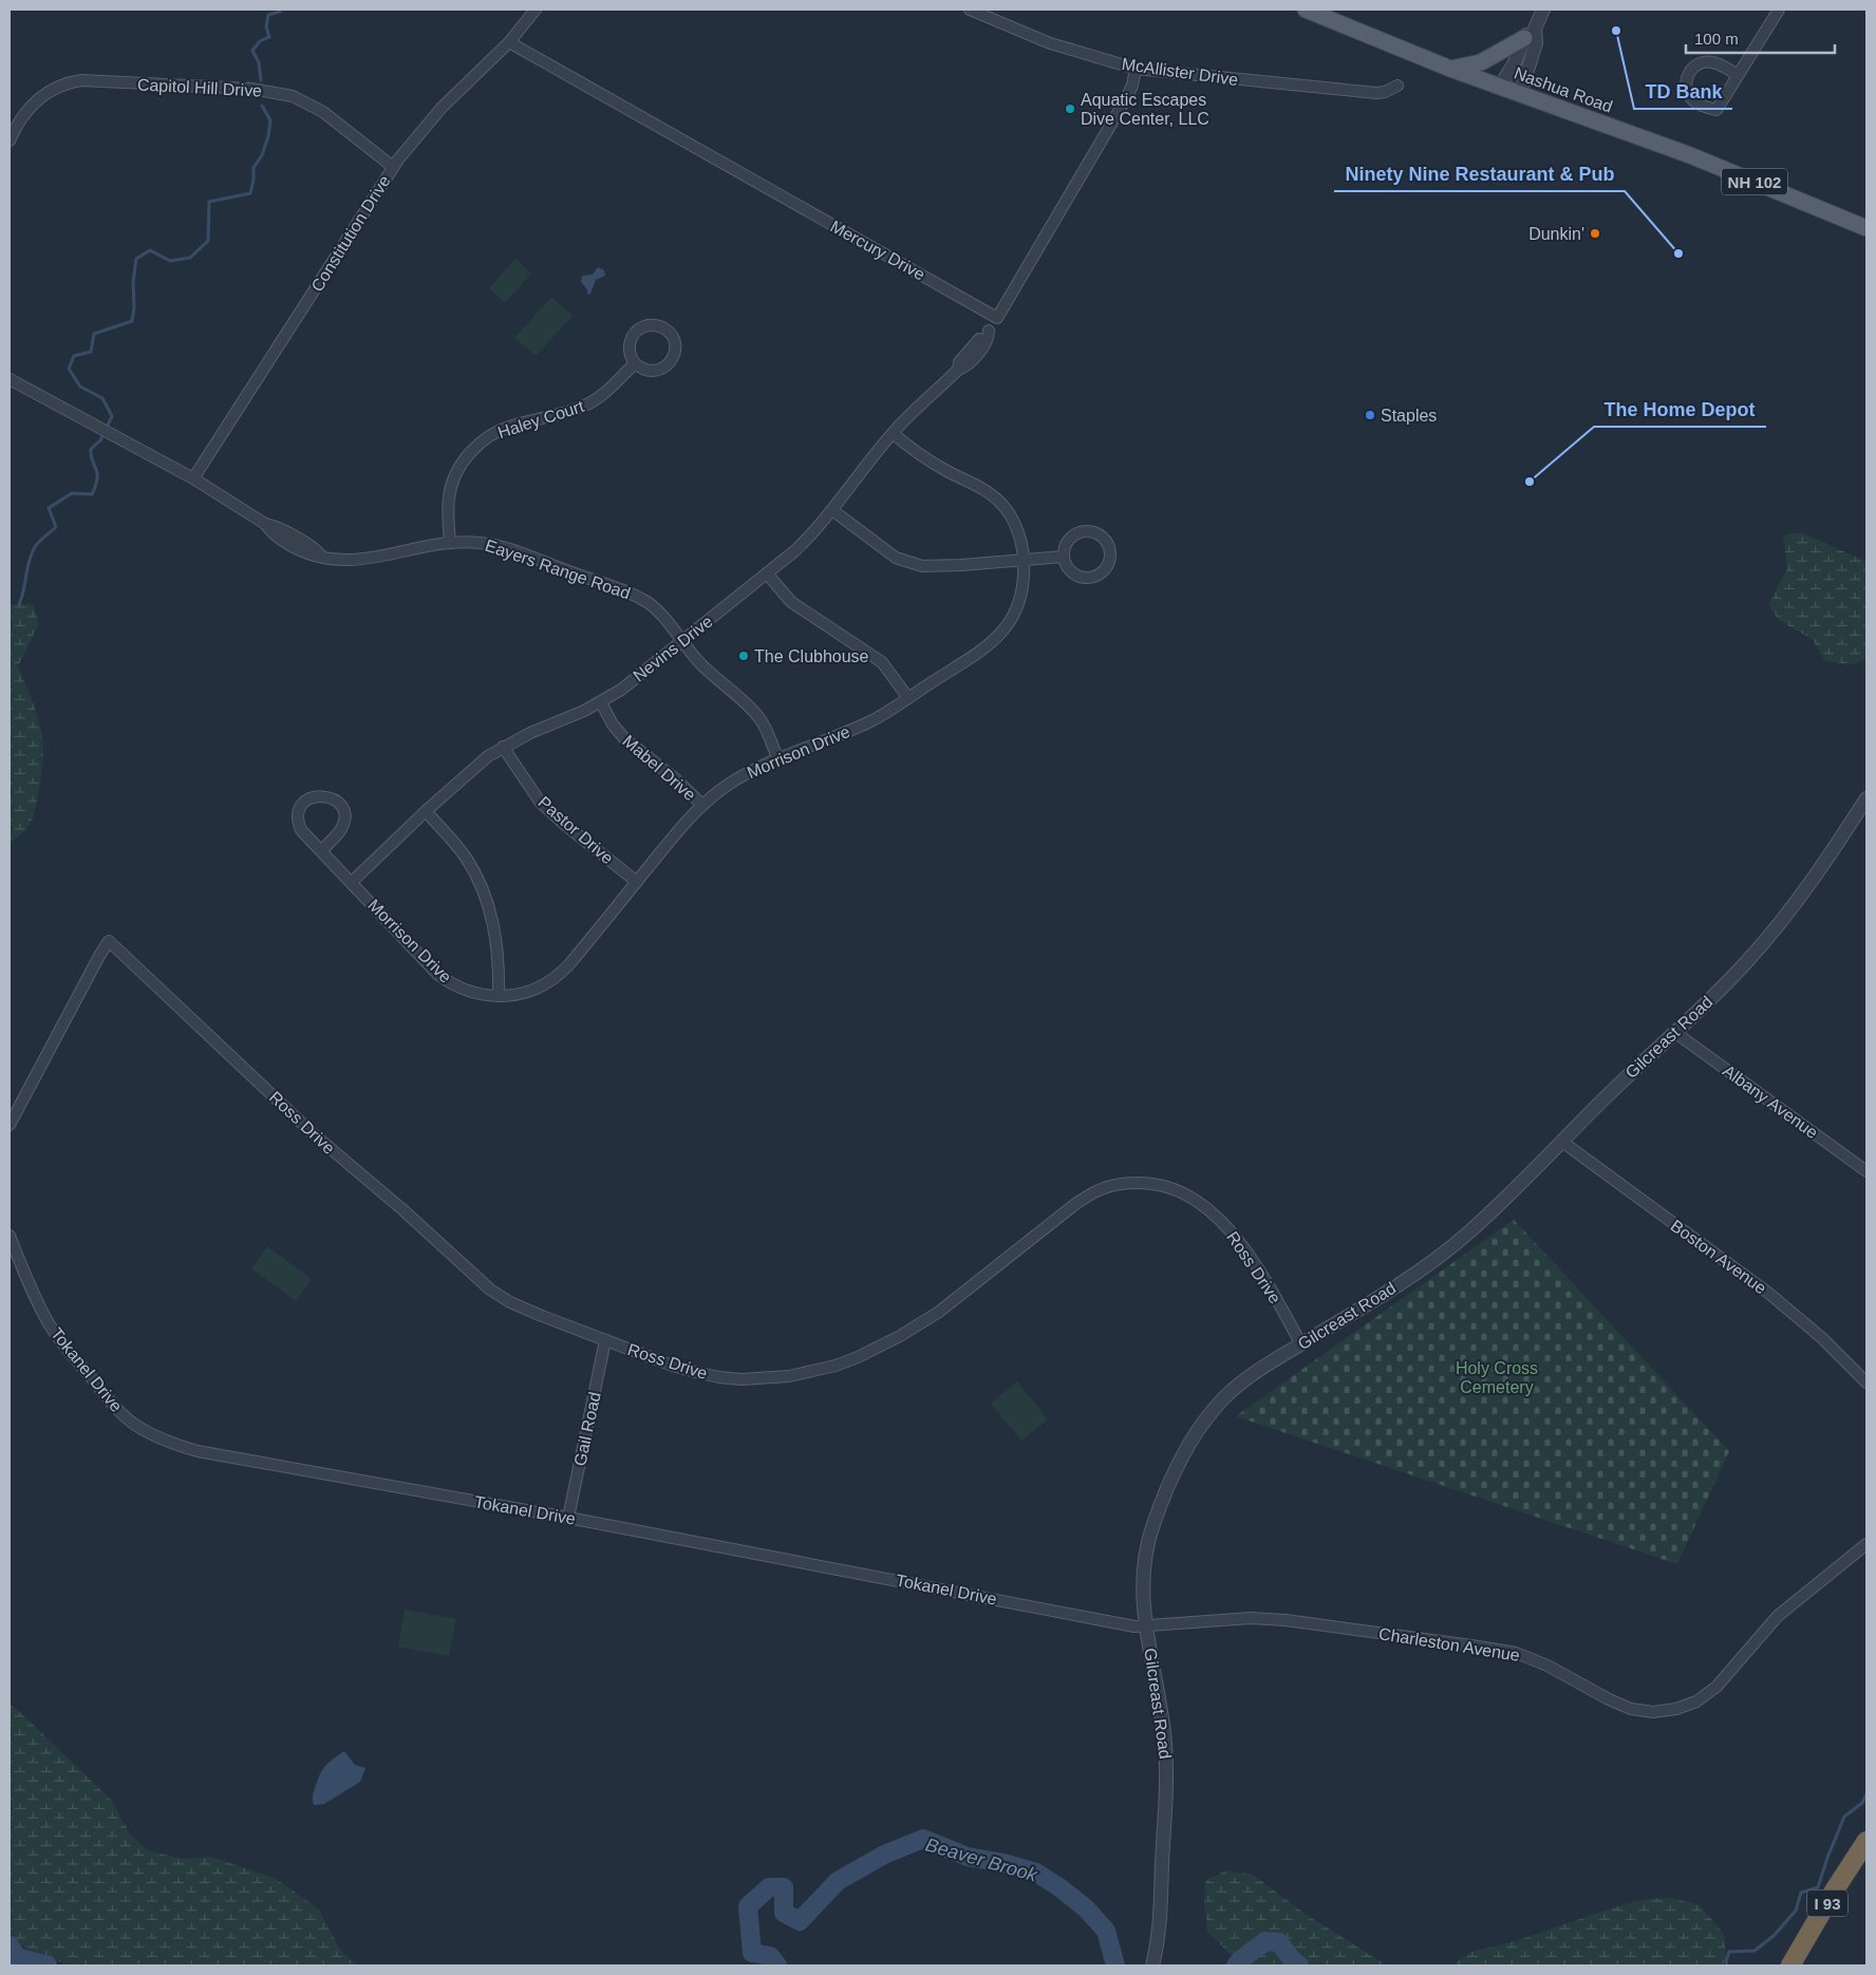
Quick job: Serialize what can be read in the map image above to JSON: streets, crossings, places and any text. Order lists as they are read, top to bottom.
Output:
{
  "streets": {
    "highway": ["I 93"],
    "main road": ["Nashua Road", "NH 102"],
    "street": [
      "McAllister Drive",
      "Capitol Hill Drive",
      "Constitution Drive",
      "Mercury Drive",
      "Haley Court",
      "Eayers Range Road",
      "Nevins Drive",
      "Morrison Drive",
      "Mabel Drive",
      "Pastor Drive",
      "Gilcreast Road",
      "Albany Avenue",
      "Ross Drive",
      "Boston Avenue",
      "Tokanel Drive",
      "Gail Road",
      "Charleston Avenue"
    ]
  },
  "crossings": [
    ["Capitol Hill Drive", "Constitution Drive"],
    ["Constitution Drive", "Mercury Drive"],
    ["Constitution Drive", "Eayers Range Road"],
    ["Mercury Drive", "Nevins Drive"],
    ["Haley Court", "Eayers Range Road"],
    ["Eayers Range Road", "Nevins Drive"],
    ["Eayers Range Road", "Morrison Drive"],
    ["Nevins Drive", "Morrison Drive"],
    ["Nevins Drive", "Mabel Drive"],
    ["Nevins Drive", "Pastor Drive"],
    ["Morrison Drive", "Mabel Drive"],
    ["Morrison Drive", "Pastor Drive"],
    ["Gilcreast Road", "Albany Avenue"],
    ["Gilcreast Road", "Ross Drive"],
    ["Gilcreast Road", "Boston Avenue"],
    ["Gilcreast Road", "Tokanel Drive"],
    ["Gilcreast Road", "Charleston Avenue"],
    ["Ross Drive", "Gail Road"],
    ["Tokanel Drive", "Gail Road"],
    ["Tokanel Drive", "Charleston Avenue"]
  ],
  "water": ["Beaver Brook"],
  "parks": ["Holy Cross Cemetery"],
  "places": [
    "TD Bank",
    "Aquatic Escapes Dive Center, LLC",
    "Dunkin'",
    "Ninety Nine Restaurant & Pub",
    "Staples",
    "The Home Depot",
    "The Clubhouse"
  ],
  "scale_bar": "100 m"
}
